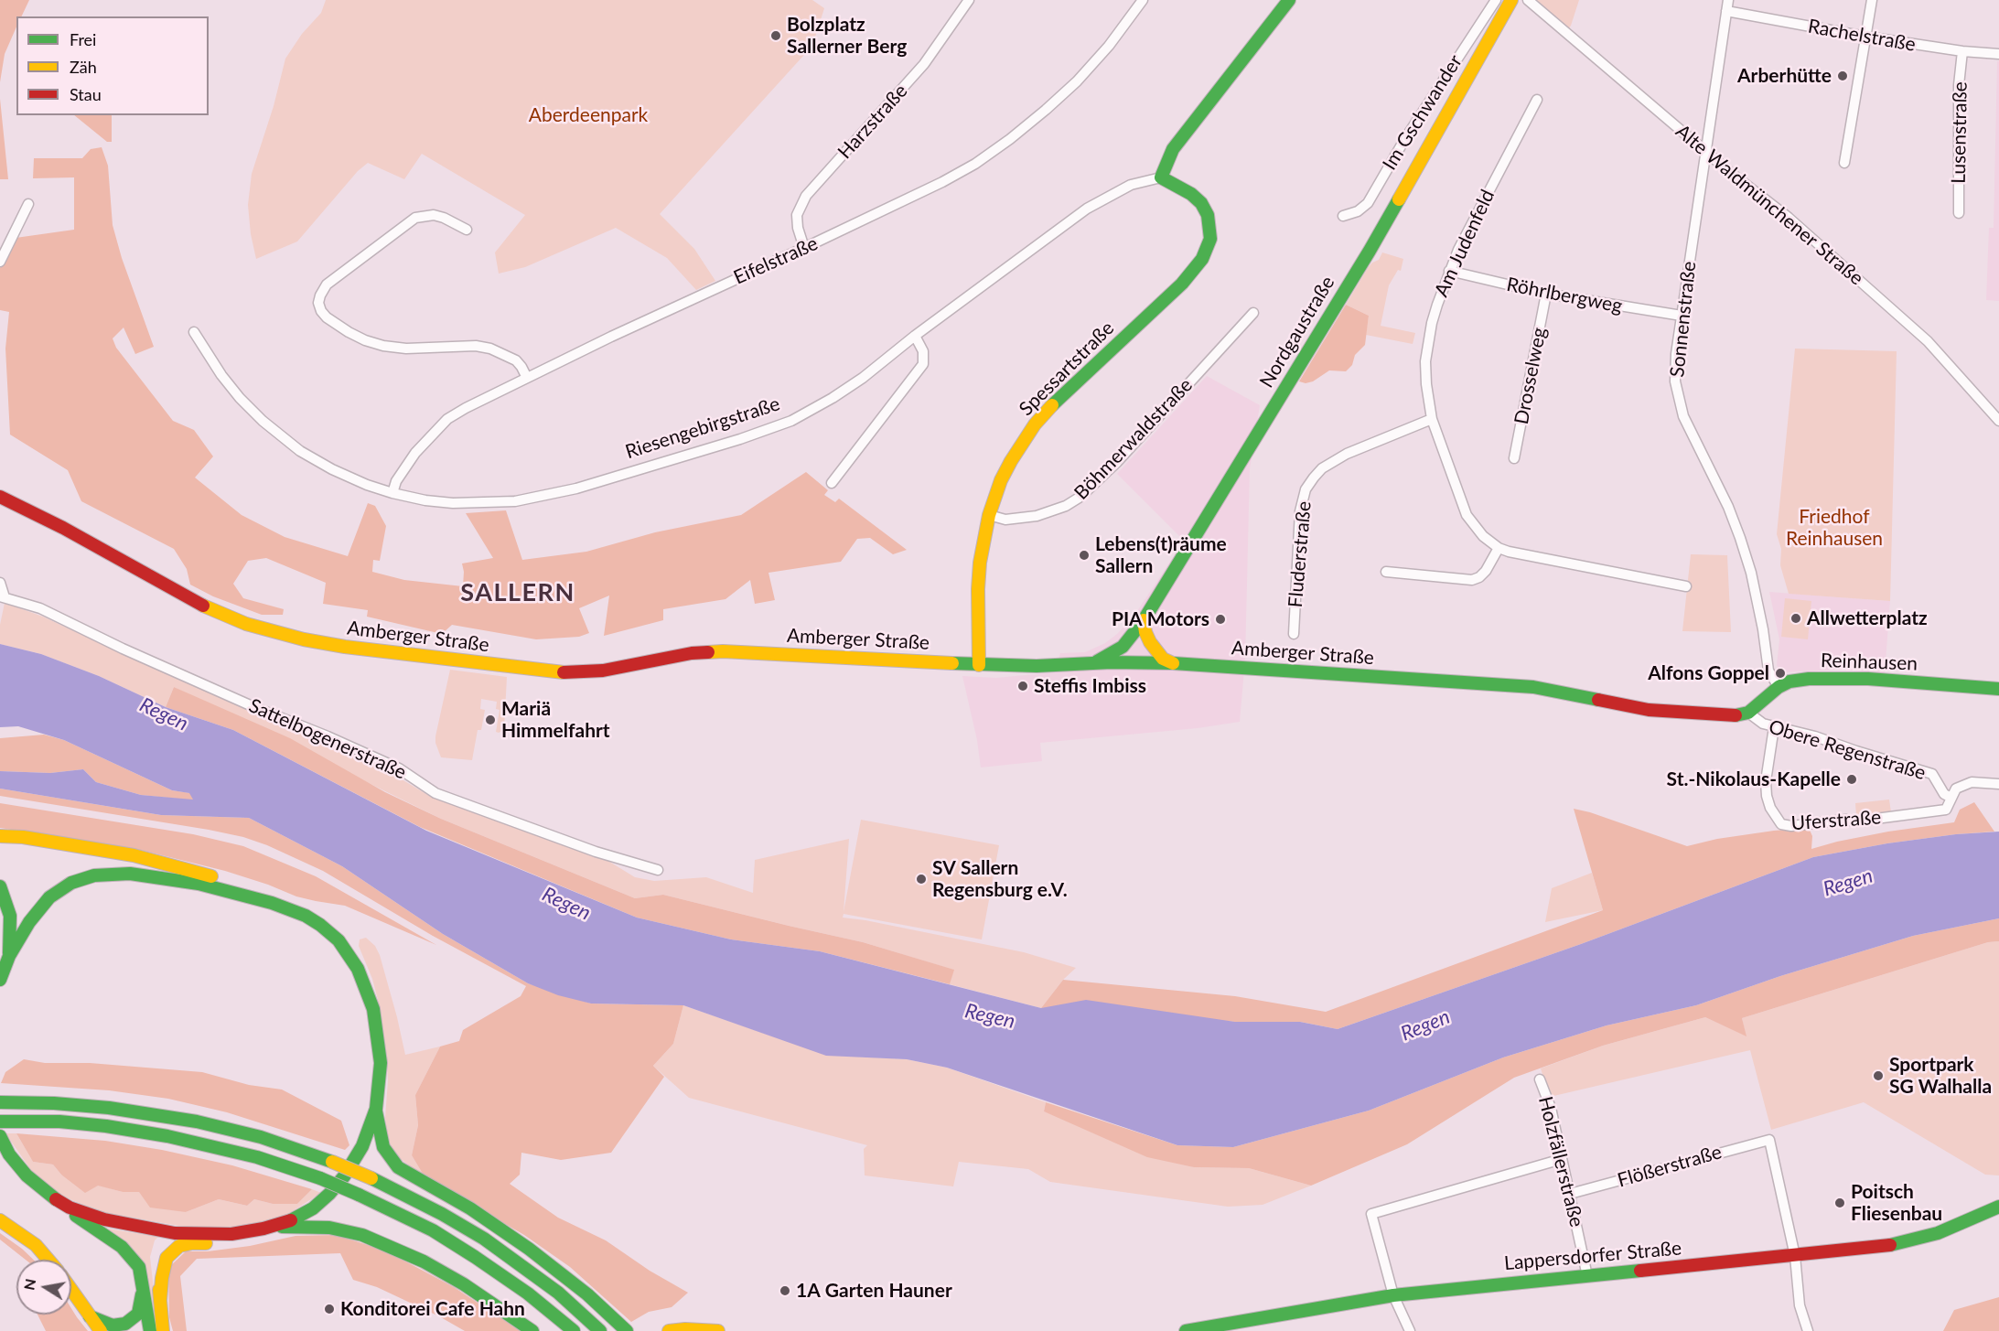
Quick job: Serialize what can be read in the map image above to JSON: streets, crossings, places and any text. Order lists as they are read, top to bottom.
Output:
{
  "streets": {
    "main road": [
      "Nordgaustraße",
      "Spessartstraße",
      "Amberger Straße",
      "Reinhausen",
      "Lappersdorfer Straße"
    ],
    "street": [
      "Rachelstraße",
      "Im Gschwander",
      "Harzstraße",
      "Lusenstraße",
      "Alte Waldmünchener Straße",
      "Am Judenfeld",
      "Eifelstraße",
      "Röhrlbergweg",
      "Sonnenstraße",
      "Drosselweg",
      "Riesengebirgstraße",
      "Böhmerwaldstraße",
      "Fluderstraße",
      "Sattelbogenerstraße",
      "Obere Regenstraße",
      "Uferstraße",
      "Holzfällerstraße",
      "Flößerstraße"
    ]
  },
  "crossings": [
    ["Rachelstraße", "Lusenstraße"],
    ["Rachelstraße", "Sonnenstraße"],
    ["Harzstraße", "Eifelstraße"],
    ["Alte Waldmünchener Straße", "Sonnenstraße"],
    ["Am Judenfeld", "Röhrlbergweg"],
    ["Am Judenfeld", "Fluderstraße"],
    ["Eifelstraße", "Riesengebirgstraße"],
    ["Röhrlbergweg", "Sonnenstraße"],
    ["Röhrlbergweg", "Drosselweg"],
    ["Sonnenstraße", "Reinhausen"],
    ["Nordgaustraße", "Amberger Straße"],
    ["Spessartstraße", "Riesengebirgstraße"],
    ["Spessartstraße", "Böhmerwaldstraße"],
    ["Spessartstraße", "Amberger Straße"],
    ["Amberger Straße", "Reinhausen"],
    ["Amberger Straße", "Obere Regenstraße"],
    ["Reinhausen", "Obere Regenstraße"],
    ["Obere Regenstraße", "Uferstraße"],
    ["Holzfällerstraße", "Flößerstraße"],
    ["Holzfällerstraße", "Lappersdorfer Straße"],
    ["Flößerstraße", "Lappersdorfer Straße"]
  ],
  "districts": ["SALLERN"],
  "water": ["Regen"],
  "parks": ["Aberdeenpark", "Friedhof Reinhausen"],
  "places": [
    "Bolzplatz Sallerner Berg",
    "Arberhütte",
    "Lebens(t)räume Sallern",
    "Allwetterplatz",
    "PIA Motors",
    "Alfons Goppel",
    "Steffis Imbiss",
    "Mariä Himmelfahrt",
    "St.-Nikolaus-Kapelle",
    "SV Sallern Regensburg e.V.",
    "Sportpark SG Walhalla",
    "Poitsch Fliesenbau",
    "1A Garten Hauner",
    "Konditorei Cafe Hahn"
  ],
  "legend": ["Frei", "Zäh", "Stau"],
  "north": "left"
}
